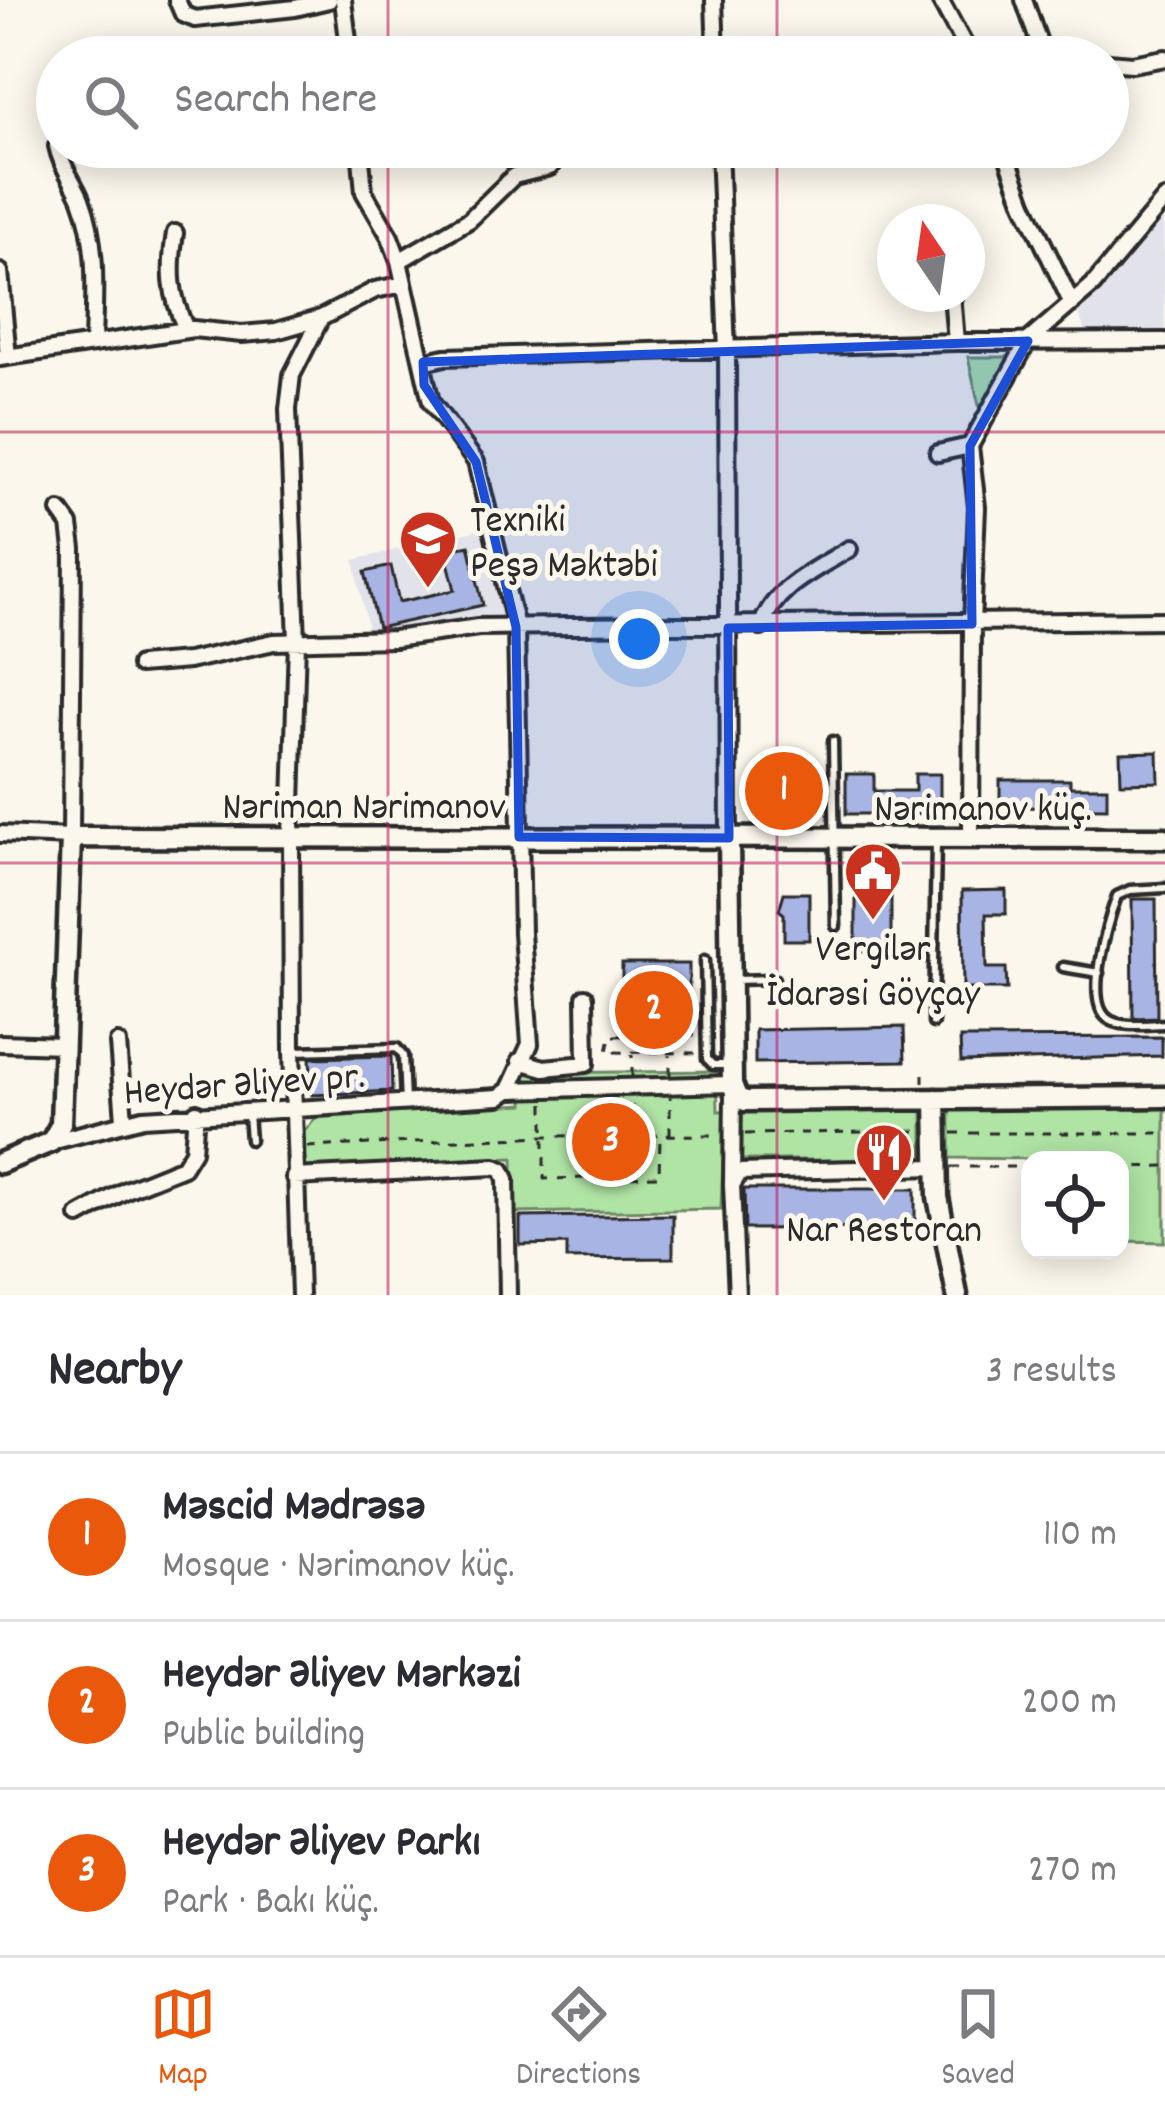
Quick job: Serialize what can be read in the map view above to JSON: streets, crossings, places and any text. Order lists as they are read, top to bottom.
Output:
{
  "streets": {
    "main road": ["Nəriman Nərimanov", "Nərimanov küç.", "Heydər Əliyev pr."]
  },
  "crossings": [
    ["Nəriman Nərimanov", "Nərimanov küç."]
  ],
  "places": {
    "school or university": ["Texniki Peşə Məktəbi"],
    "public building": ["Vergilər İdarəsi Göyçay"],
    "restaurant": ["Nar Restoran"]
  },
  "north": "top",
  "page": {
    "search": "Search here",
    "pins": ["1", "2", "3"],
    "heading": ["Nearby", "3 results"],
    "list": [
      {
        "mark": "1",
        "name": "Məscid Mədrəsə",
        "note": "Mosque · Nərimanov küç.",
        "value": "110 m"
      },
      {
        "mark": "2",
        "name": "Heydər Əliyev Mərkəzi",
        "note": "Public building",
        "value": "200 m"
      },
      {
        "mark": "3",
        "name": "Heydər Əliyev Parkı",
        "note": "Park · Bakı küç.",
        "value": "270 m"
      }
    ],
    "nav": ["Map", "Directions", "Saved"]
  }
}
